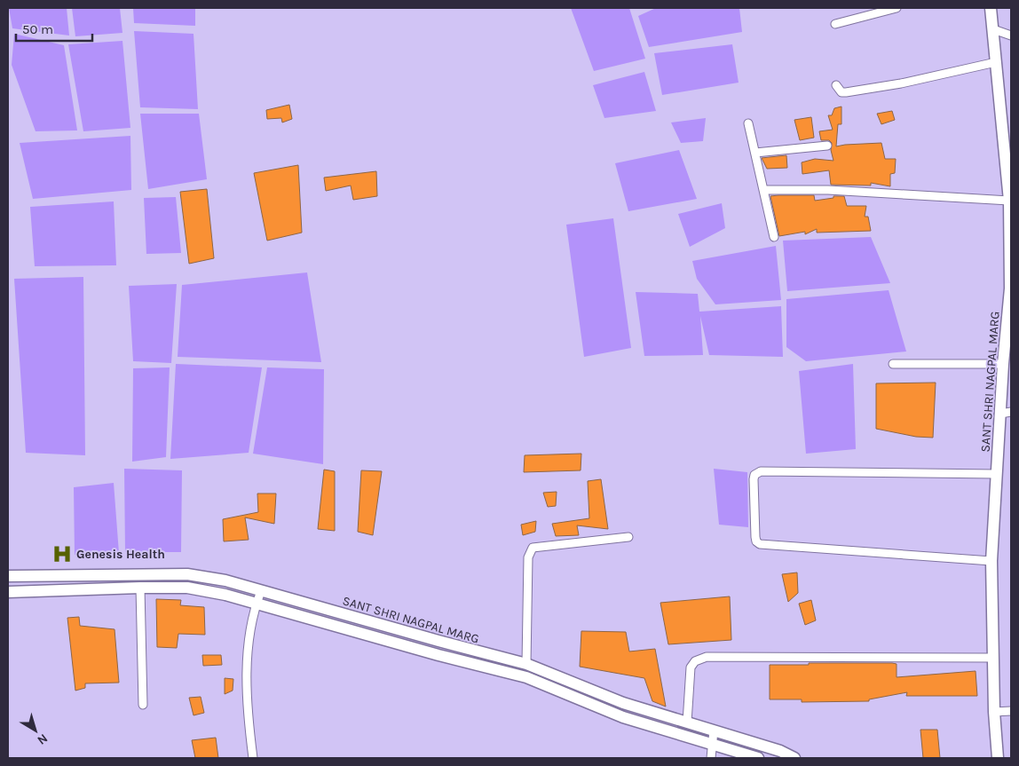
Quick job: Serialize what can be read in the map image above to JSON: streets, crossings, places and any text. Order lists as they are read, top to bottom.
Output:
{
  "streets": {
    "street": ["SANT SHRI NAGPAL MARG"]
  },
  "places": {
    "hospital": ["Genesis Health"]
  },
  "scale_bar": "50 m",
  "north": "bottom right"
}
